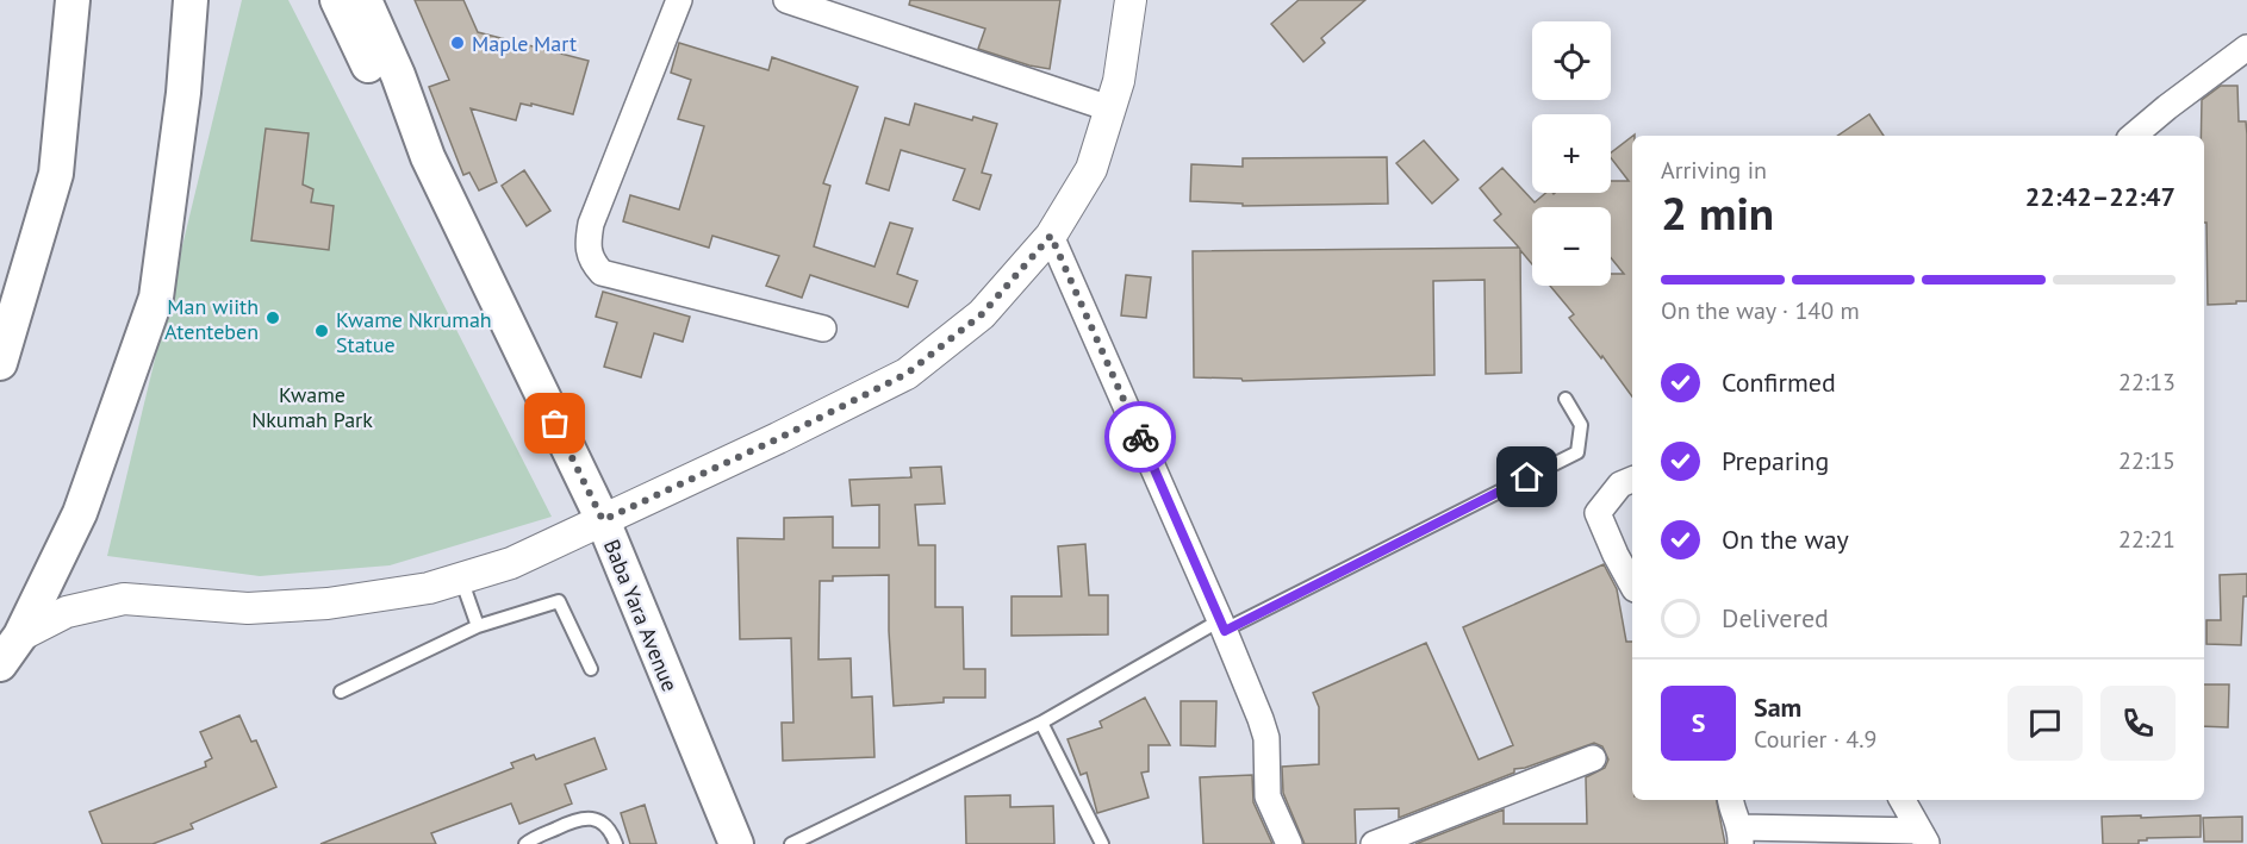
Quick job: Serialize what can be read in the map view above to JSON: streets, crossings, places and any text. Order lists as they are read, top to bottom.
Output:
{
  "streets": {
    "main road": ["Baba Yara Avenue"]
  },
  "parks": ["Kwame Nkumah Park"],
  "places": ["Maple Mart", "Man wiith Atenteben", "Kwame Nkrumah Statue"],
  "page": {
    "map_buttons": ["+", "−"],
    "heading": ["2 min", "Arriving in", "22:42–22:47"],
    "panel": ["Sam", "Courier · 4.9"],
    "bar": "On the way · 140 m",
    "list": [
      ["Confirmed", "22:13"],
      ["Preparing", "22:15"],
      ["On the way", "22:21"],
      "Delivered"
    ],
    "round": "S"
  }
}
